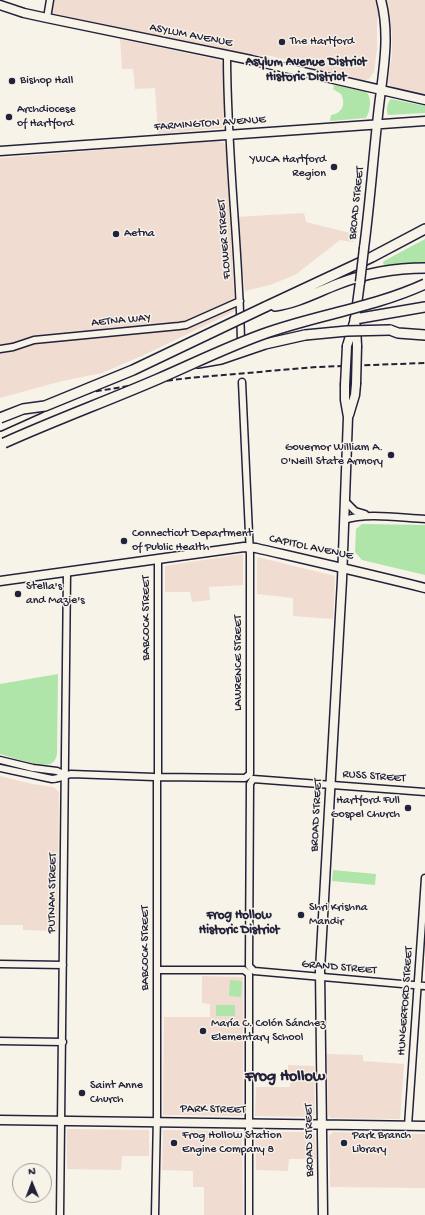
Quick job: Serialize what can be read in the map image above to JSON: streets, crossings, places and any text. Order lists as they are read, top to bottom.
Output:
{
  "streets": {
    "main road": [
      "ASYLUM AVENUE",
      "FARMINGTON AVENUE",
      "BROAD STREET",
      "CAPITOL AVENUE",
      "PARK STREET"
    ],
    "street": [
      "FLOWER STREET",
      "AETNA WAY",
      "BABCOCK STREET",
      "LAWRENCE STREET",
      "RUSS STREET",
      "PUTNAM STREET",
      "GRAND STREET",
      "HUNGERFORD STREET"
    ]
  },
  "crossings": [
    ["ASYLUM AVENUE", "BROAD STREET"],
    ["ASYLUM AVENUE", "FLOWER STREET"],
    ["FARMINGTON AVENUE", "BROAD STREET"],
    ["FARMINGTON AVENUE", "FLOWER STREET"],
    ["BROAD STREET", "CAPITOL AVENUE"],
    ["BROAD STREET", "RUSS STREET"],
    ["BROAD STREET", "GRAND STREET"],
    ["BROAD STREET", "PARK STREET"],
    ["FLOWER STREET", "AETNA WAY"],
    ["CAPITOL AVENUE", "BABCOCK STREET"],
    ["CAPITOL AVENUE", "LAWRENCE STREET"],
    ["CAPITOL AVENUE", "PUTNAM STREET"],
    ["BABCOCK STREET", "RUSS STREET"],
    ["BABCOCK STREET", "GRAND STREET"],
    ["BABCOCK STREET", "PARK STREET"],
    ["LAWRENCE STREET", "RUSS STREET"],
    ["LAWRENCE STREET", "GRAND STREET"],
    ["LAWRENCE STREET", "PARK STREET"],
    ["RUSS STREET", "PUTNAM STREET"],
    ["PUTNAM STREET", "PARK STREET"],
    ["GRAND STREET", "HUNGERFORD STREET"],
    ["HUNGERFORD STREET", "PARK STREET"]
  ],
  "districts": ["Asylum Avenue District Historic District", "Frog Hollow Historic District", "Frog Hollow"],
  "places": [
    "The Hartford",
    "Bishop Hall",
    "Archdiocese of Hartford",
    "YWCA Hartford Region",
    "Aetna",
    "Governor William A. O'Neill State Armory",
    "Connecticut Department of Public Health",
    "Stella's and Mazie's",
    "Hartford Full Gospel Church",
    "Shri Krishna Mandir",
    "María C. Colón Sánchez Elementary School",
    "Saint Anne Church",
    "Frog Hollow Station Engine Company 8",
    "Park Branch Library"
  ],
  "north": "top"
}
